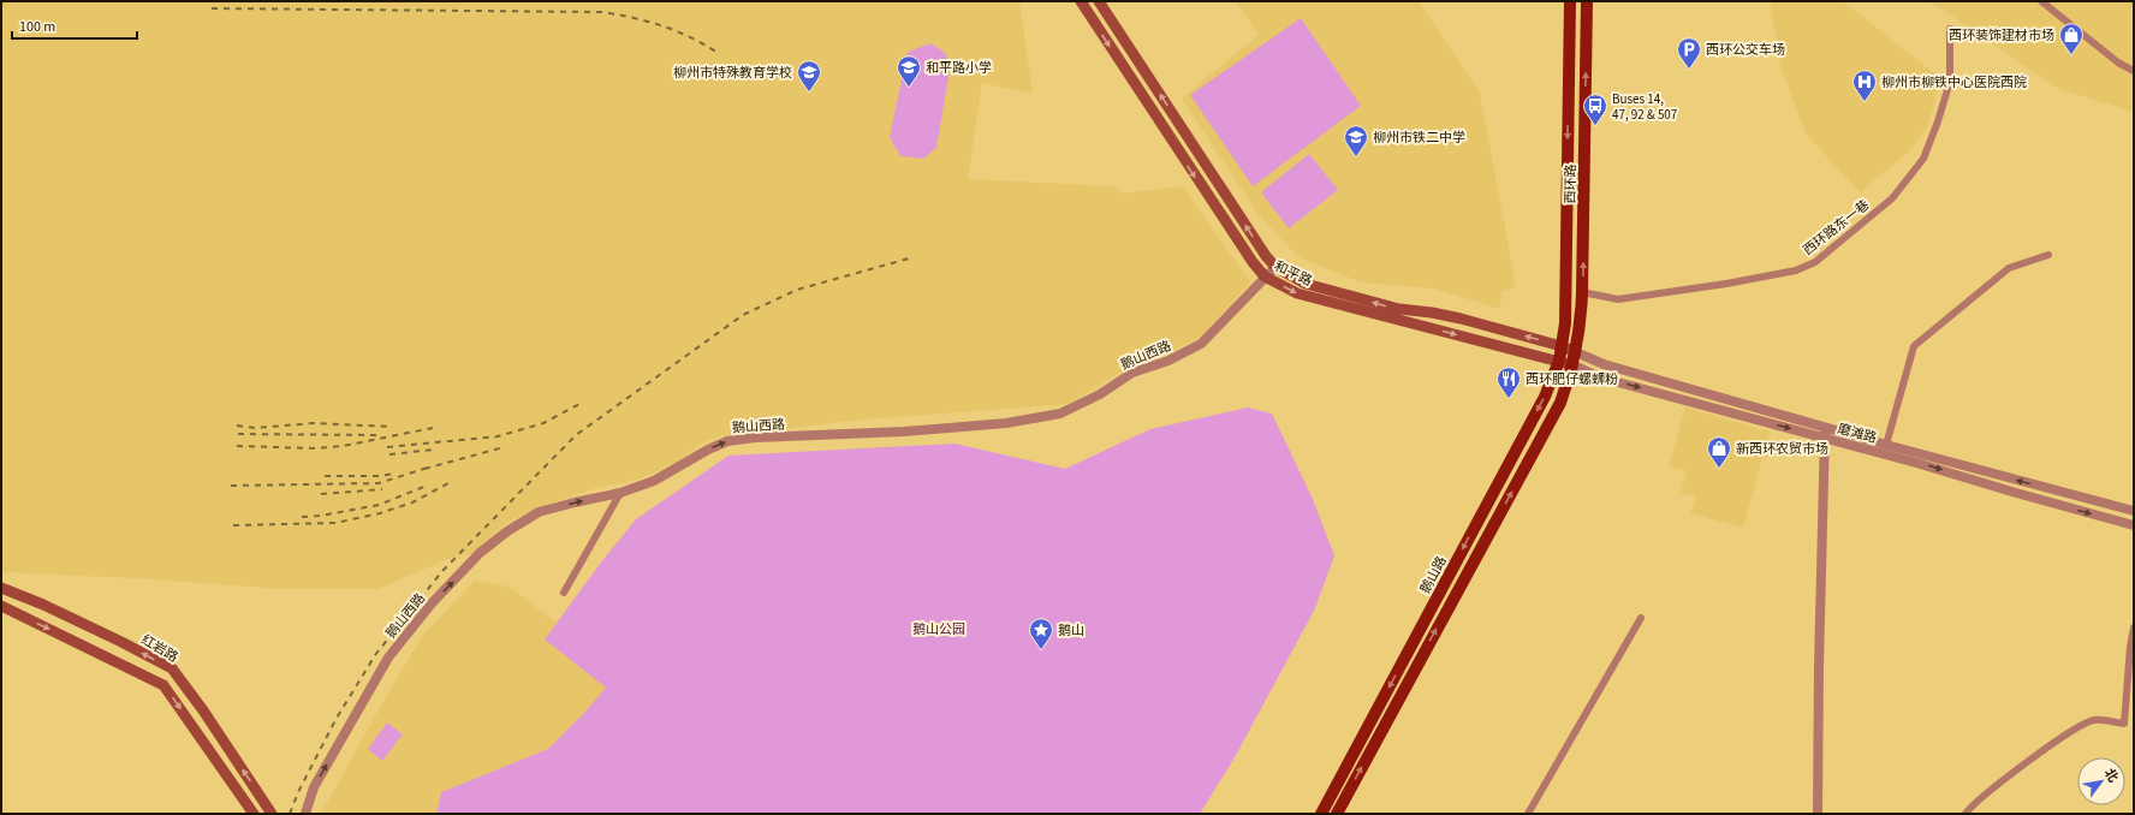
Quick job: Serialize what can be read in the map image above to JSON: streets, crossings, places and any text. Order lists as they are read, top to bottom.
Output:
{
  "streets": {
    "main road": [
      "西环路",
      "和平路",
      "鹅山路",
      "红岩路"
    ],
    "street": ["西环路东一巷", "鹅山西路", "磨滩路"]
  },
  "crossings": [
    ["西环路", "西环路东一巷"],
    ["西环路", "和平路"],
    ["西环路", "磨滩路"],
    ["西环路", "鹅山路"],
    ["和平路", "鹅山西路"],
    ["和平路", "磨滩路"],
    ["和平路", "鹅山路"]
  ],
  "one_way": ["鹅山西路"],
  "parks": ["鹅山公园"],
  "places": {
    "shop": ["西环装饰建材市场", "新西环农贸市场"],
    "parking": ["西环公交车场"],
    "school or university": ["和平路小学", "柳州市特殊教育学校", "柳州市铁二中学"],
    "hospital": ["柳州市柳铁中心医院西院"],
    "bus stop": ["Buses 14, 47, 92 & 507"],
    "restaurant": ["西环肥仔螺蛳粉"],
    "place": ["鹅山"]
  },
  "scale_bar": "100 m",
  "north": "top right"
}
